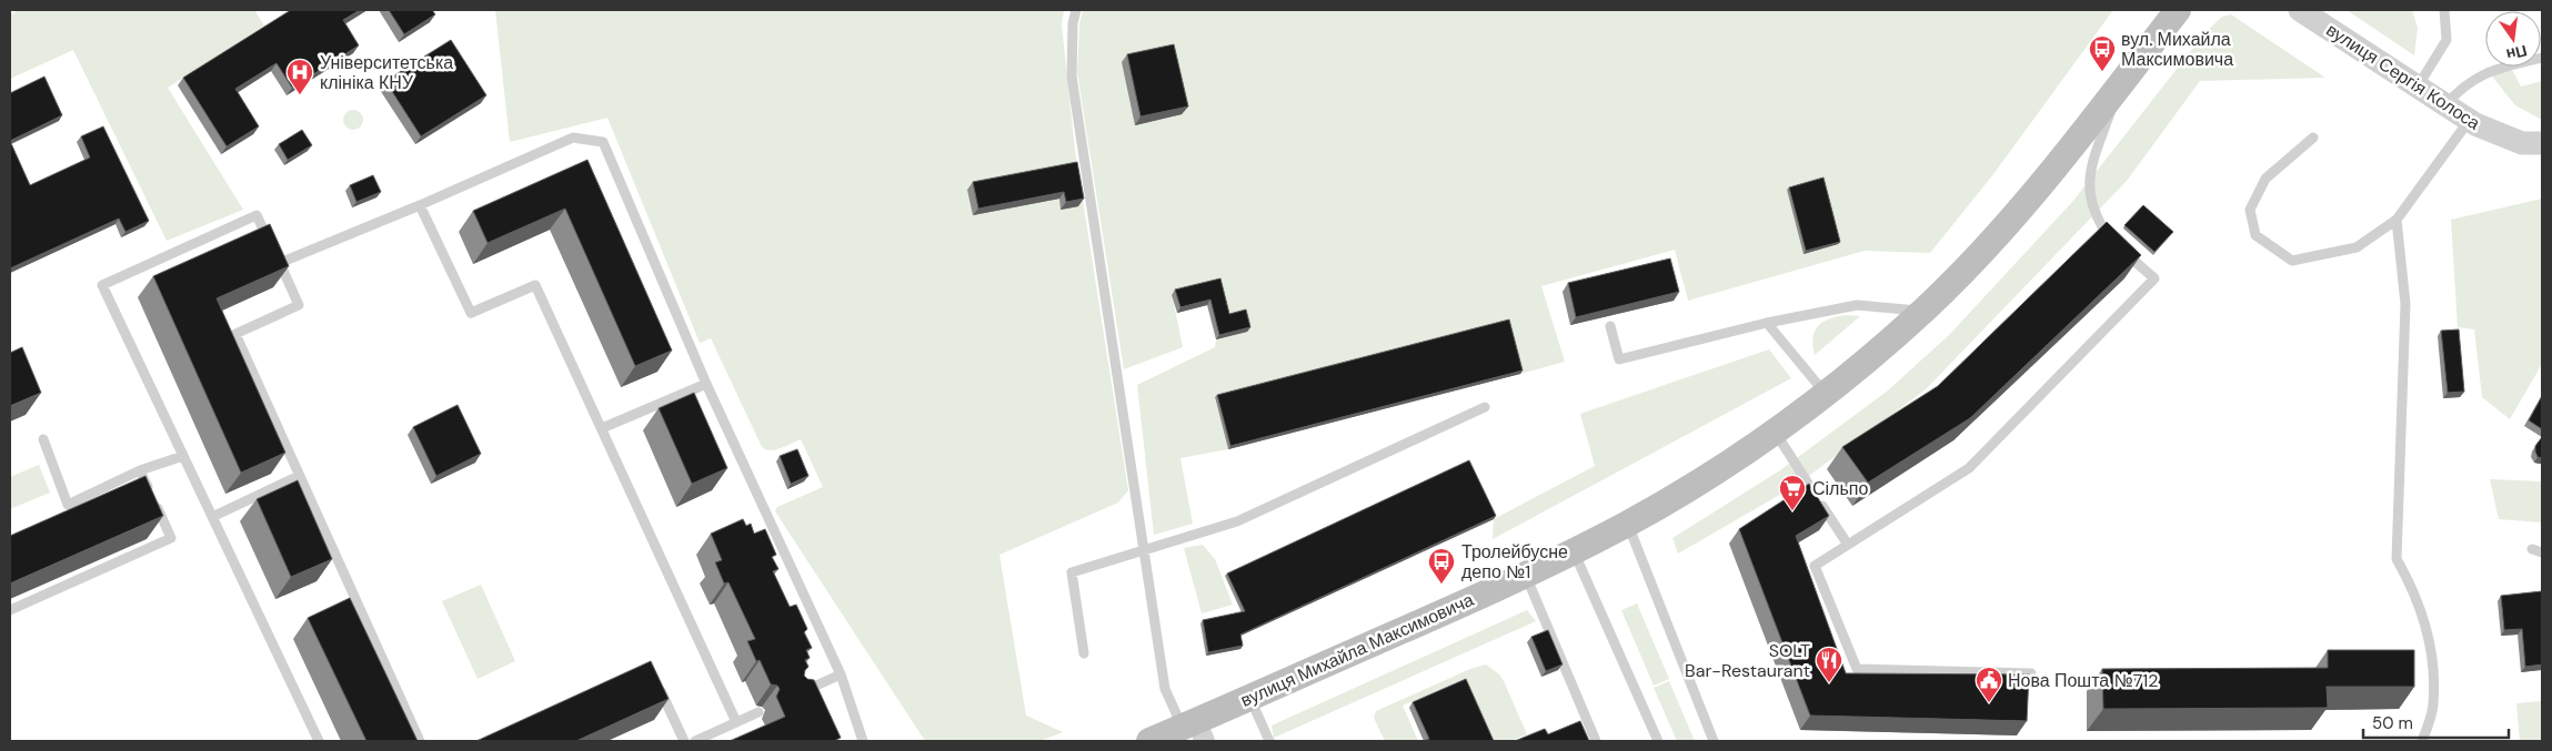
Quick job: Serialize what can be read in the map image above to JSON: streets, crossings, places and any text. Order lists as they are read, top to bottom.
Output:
{
  "streets": {
    "main road": ["вулиця Михайла Максимовича"],
    "street": ["вулиця Сергія Колоса"]
  },
  "places": {
    "bus stop": ["вул. Михайла Максимовича", "Тролейбусне депо №1"],
    "hospital": ["Університетська клініка КНУ"],
    "supermarket": ["Сільпо"],
    "restaurant": ["SOLT Bar-Restaurant"],
    "public building": ["Нова Пошта №712"]
  },
  "scale_bar": "50 m",
  "north": "bottom"
}
